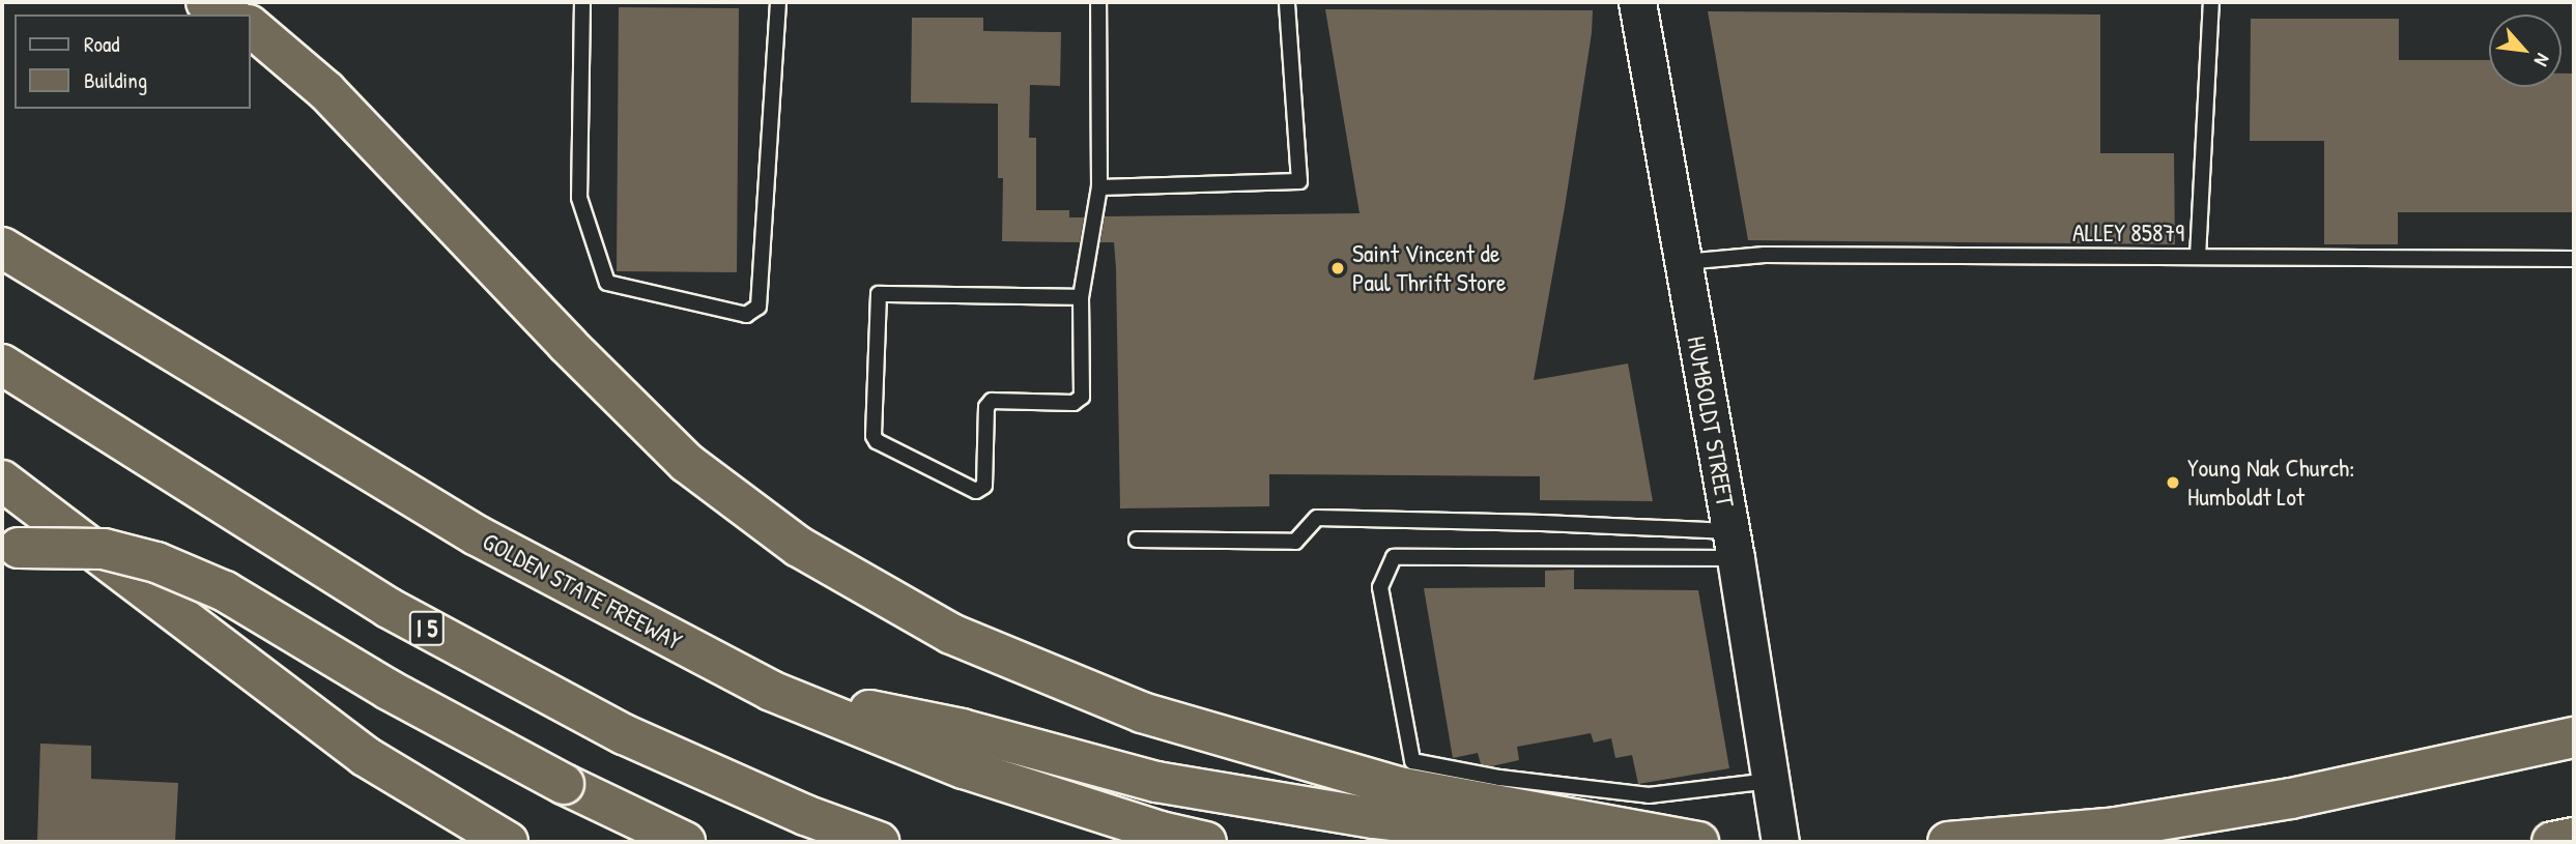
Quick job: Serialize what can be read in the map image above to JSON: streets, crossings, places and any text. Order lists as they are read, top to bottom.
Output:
{
  "streets": {
    "highway": ["GOLDEN STATE FREEWAY", "I 5"],
    "street": ["HUMBOLDT STREET"],
    "lane": ["ALLEY 85879"]
  },
  "crossings": [
    ["ALLEY 85879", "HUMBOLDT STREET"]
  ],
  "places": ["Saint Vincent de Paul Thrift Store", "Young Nak Church: Humboldt Lot"],
  "legend": ["Road", "Building"],
  "north": "bottom right"
}
